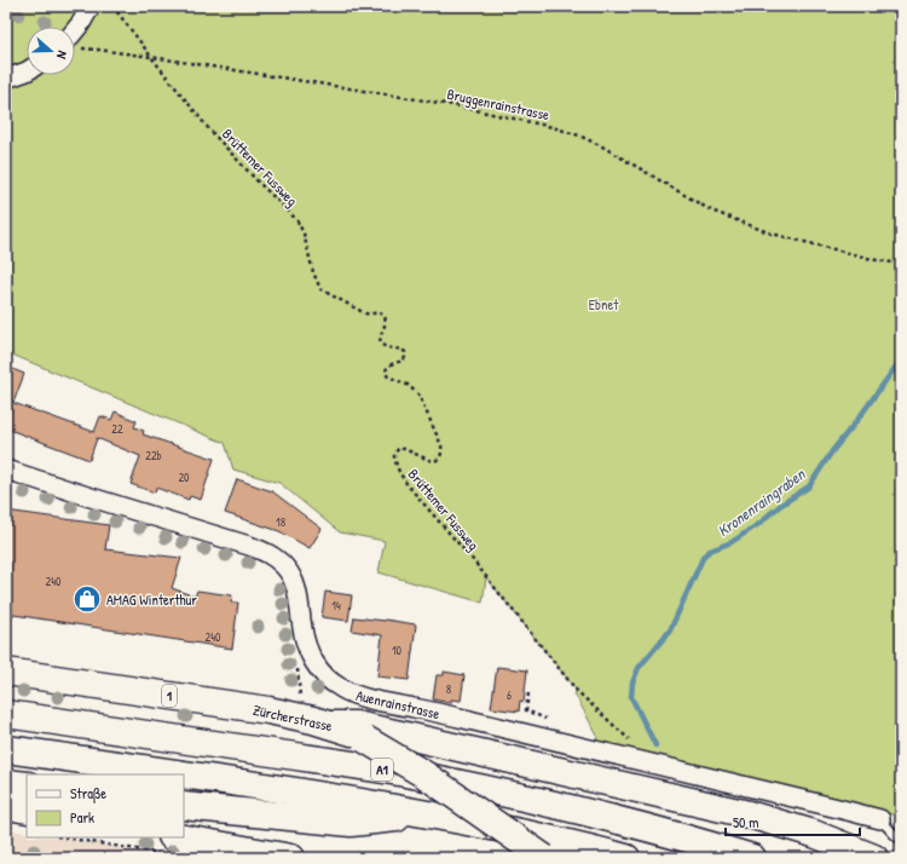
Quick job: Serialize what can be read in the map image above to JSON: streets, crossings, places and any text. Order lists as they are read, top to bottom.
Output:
{
  "streets": {
    "main road": ["1", "Zürcherstrasse", "A1"],
    "street": ["Auenrainstrasse"],
    "path": ["Bruggenrainstrasse", "Brüttemer Fussweg"]
  },
  "crossings": [
    ["Bruggenrainstrasse", "Brüttemer Fussweg"],
    ["Brüttemer Fussweg", "Auenrainstrasse"]
  ],
  "water": ["Kronenraingraben"],
  "parks": ["Ebnet"],
  "places": {
    "shop": ["AMAG Winterthur"]
  },
  "house_numbers": [
    "22",
    "22b",
    "20",
    "18",
    "240",
    "14",
    "240",
    "10",
    "8",
    "6"
  ],
  "legend": ["Straße", "Park"],
  "scale_bar": "50 m",
  "north": "right"
}
